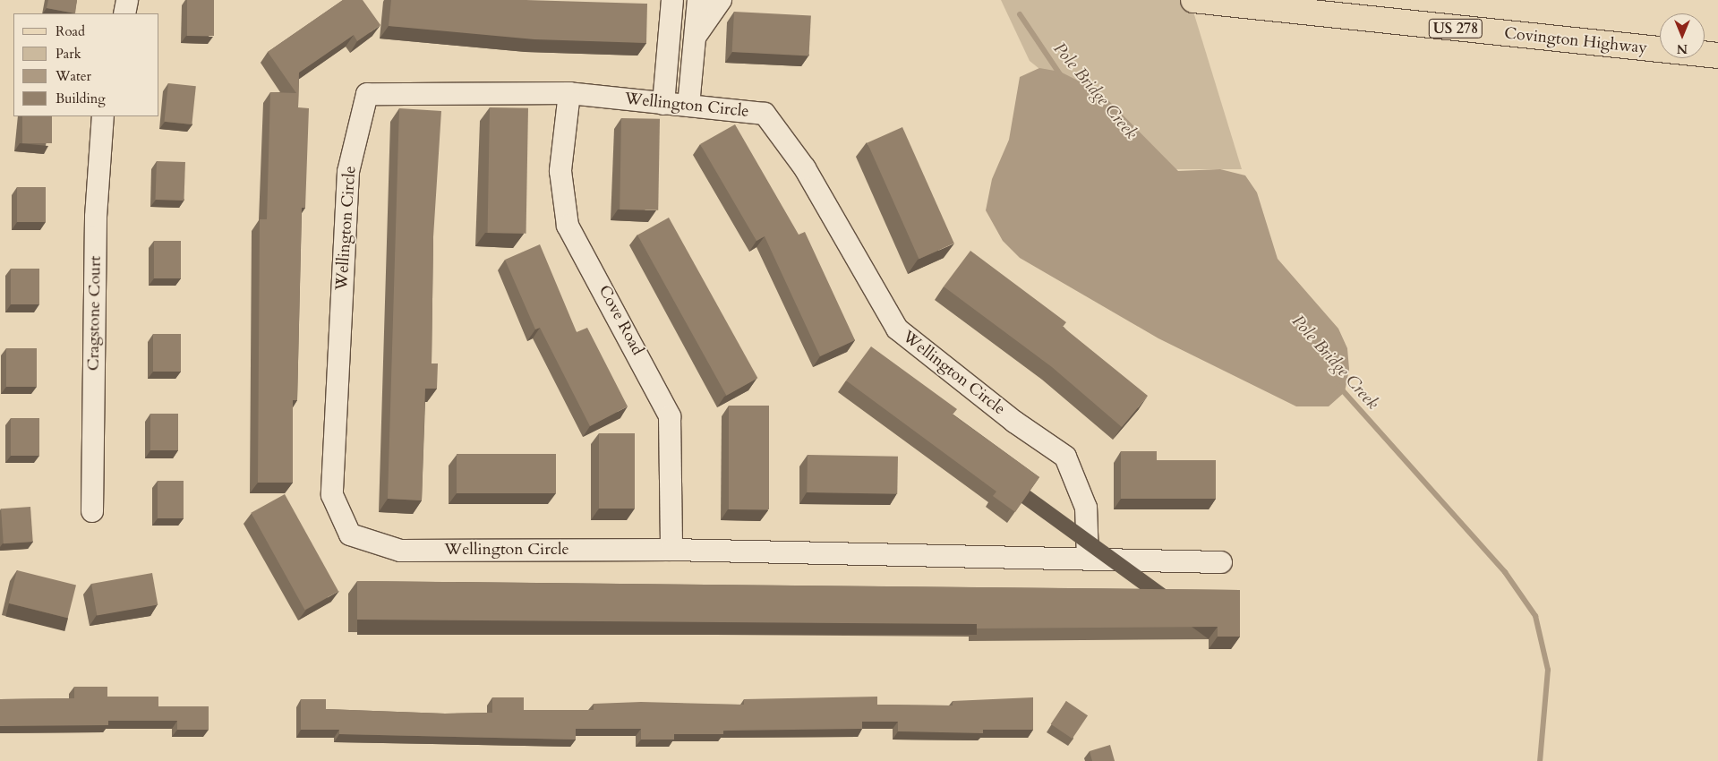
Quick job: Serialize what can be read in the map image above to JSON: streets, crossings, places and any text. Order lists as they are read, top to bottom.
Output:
{
  "streets": {
    "main road": ["US 278", "Covington Highway"],
    "street": ["Wellington Circle", "Cragstone Court", "Cove Road"]
  },
  "crossings": [
    ["Wellington Circle", "Cove Road"]
  ],
  "water": ["Pole Bridge Creek"],
  "legend": [
    "Road",
    "Park",
    "Water",
    "Building"
  ],
  "north": "bottom"
}
